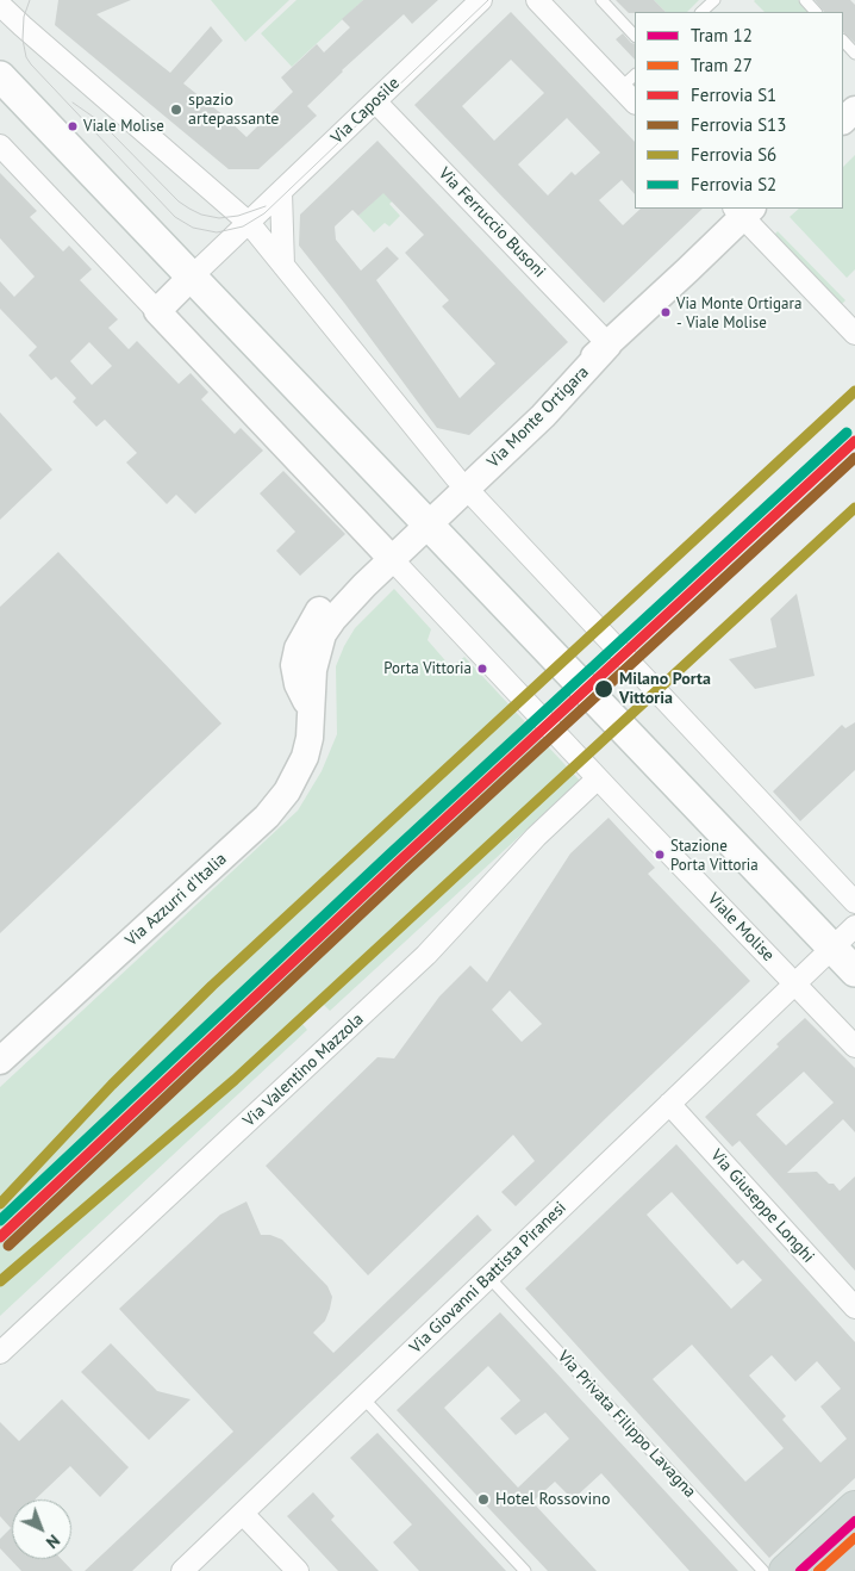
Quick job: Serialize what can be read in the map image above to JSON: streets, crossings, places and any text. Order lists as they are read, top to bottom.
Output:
{
  "streets": {
    "street": [
      "Via Caposile",
      "Via Ferruccio Busoni",
      "Via Monte Ortigara",
      "Via Azzurri d'Italia",
      "Viale Molise",
      "Via Valentino Mazzola",
      "Via Giuseppe Longhi",
      "Via Giovanni Battista Piranesi"
    ],
    "lane": ["Via Privata Filippo Lavagna"]
  },
  "crossings": [
    ["Via Caposile", "Via Ferruccio Busoni"],
    ["Via Ferruccio Busoni", "Via Monte Ortigara"],
    ["Via Azzurri d'Italia", "Viale Molise"],
    ["Viale Molise", "Via Valentino Mazzola"],
    ["Viale Molise", "Via Giovanni Battista Piranesi"],
    ["Via Giuseppe Longhi", "Via Giovanni Battista Piranesi"],
    ["Via Giovanni Battista Piranesi", "Via Privata Filippo Lavagna"]
  ],
  "places": [
    "spazio artepassante",
    "Viale Molise",
    "Via Monte Ortigara - Viale Molise",
    "Porta Vittoria",
    "Milano Porta Vittoria",
    "Stazione Porta Vittoria",
    "Hotel Rossovino"
  ],
  "lines": [
    "rail line S6",
    "rail line S2",
    "rail line S1",
    "rail line S13",
    "tram line 12",
    "tram line 27"
  ],
  "legend": [
    "Tram 12",
    "Tram 27",
    "Ferrovia S1",
    "Ferrovia S13",
    "Ferrovia S6",
    "Ferrovia S2"
  ],
  "north": "bottom right"
}
